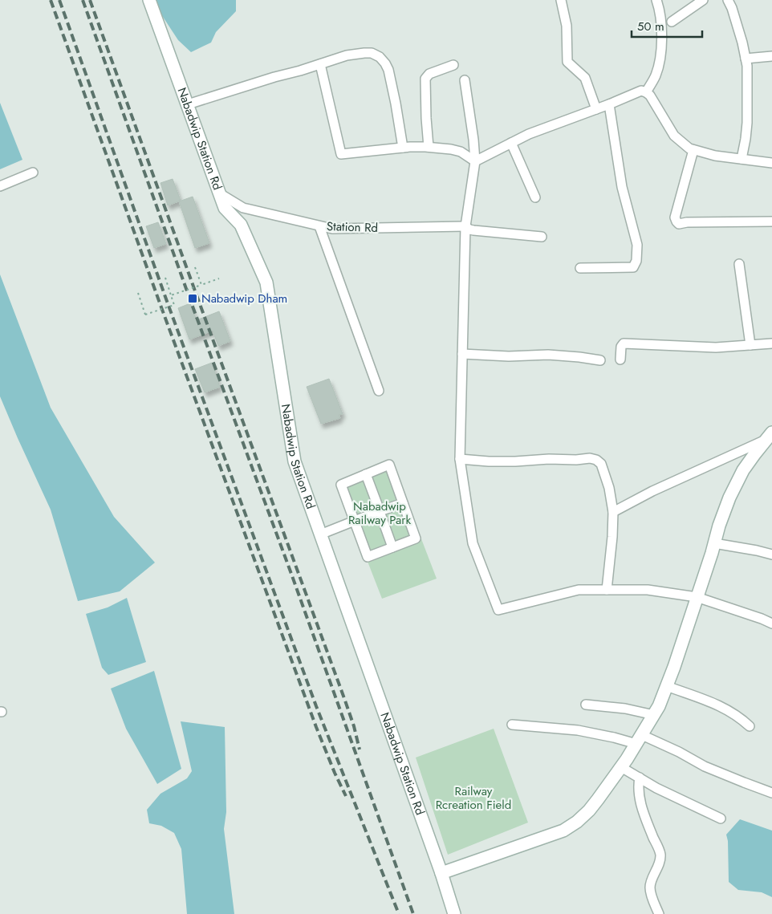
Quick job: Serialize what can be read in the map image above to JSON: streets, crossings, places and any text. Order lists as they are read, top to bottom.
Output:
{
  "streets": {
    "main road": ["Nabadwip Station Rd"],
    "street": ["Station Rd"]
  },
  "crossings": [
    ["Nabadwip Station Rd", "Station Rd"]
  ],
  "parks": ["Nabadwip Railway Park", "Railway Rcreation Field"],
  "places": {
    "transit": ["Nabadwip Dham"]
  },
  "scale_bar": "50 m"
}
